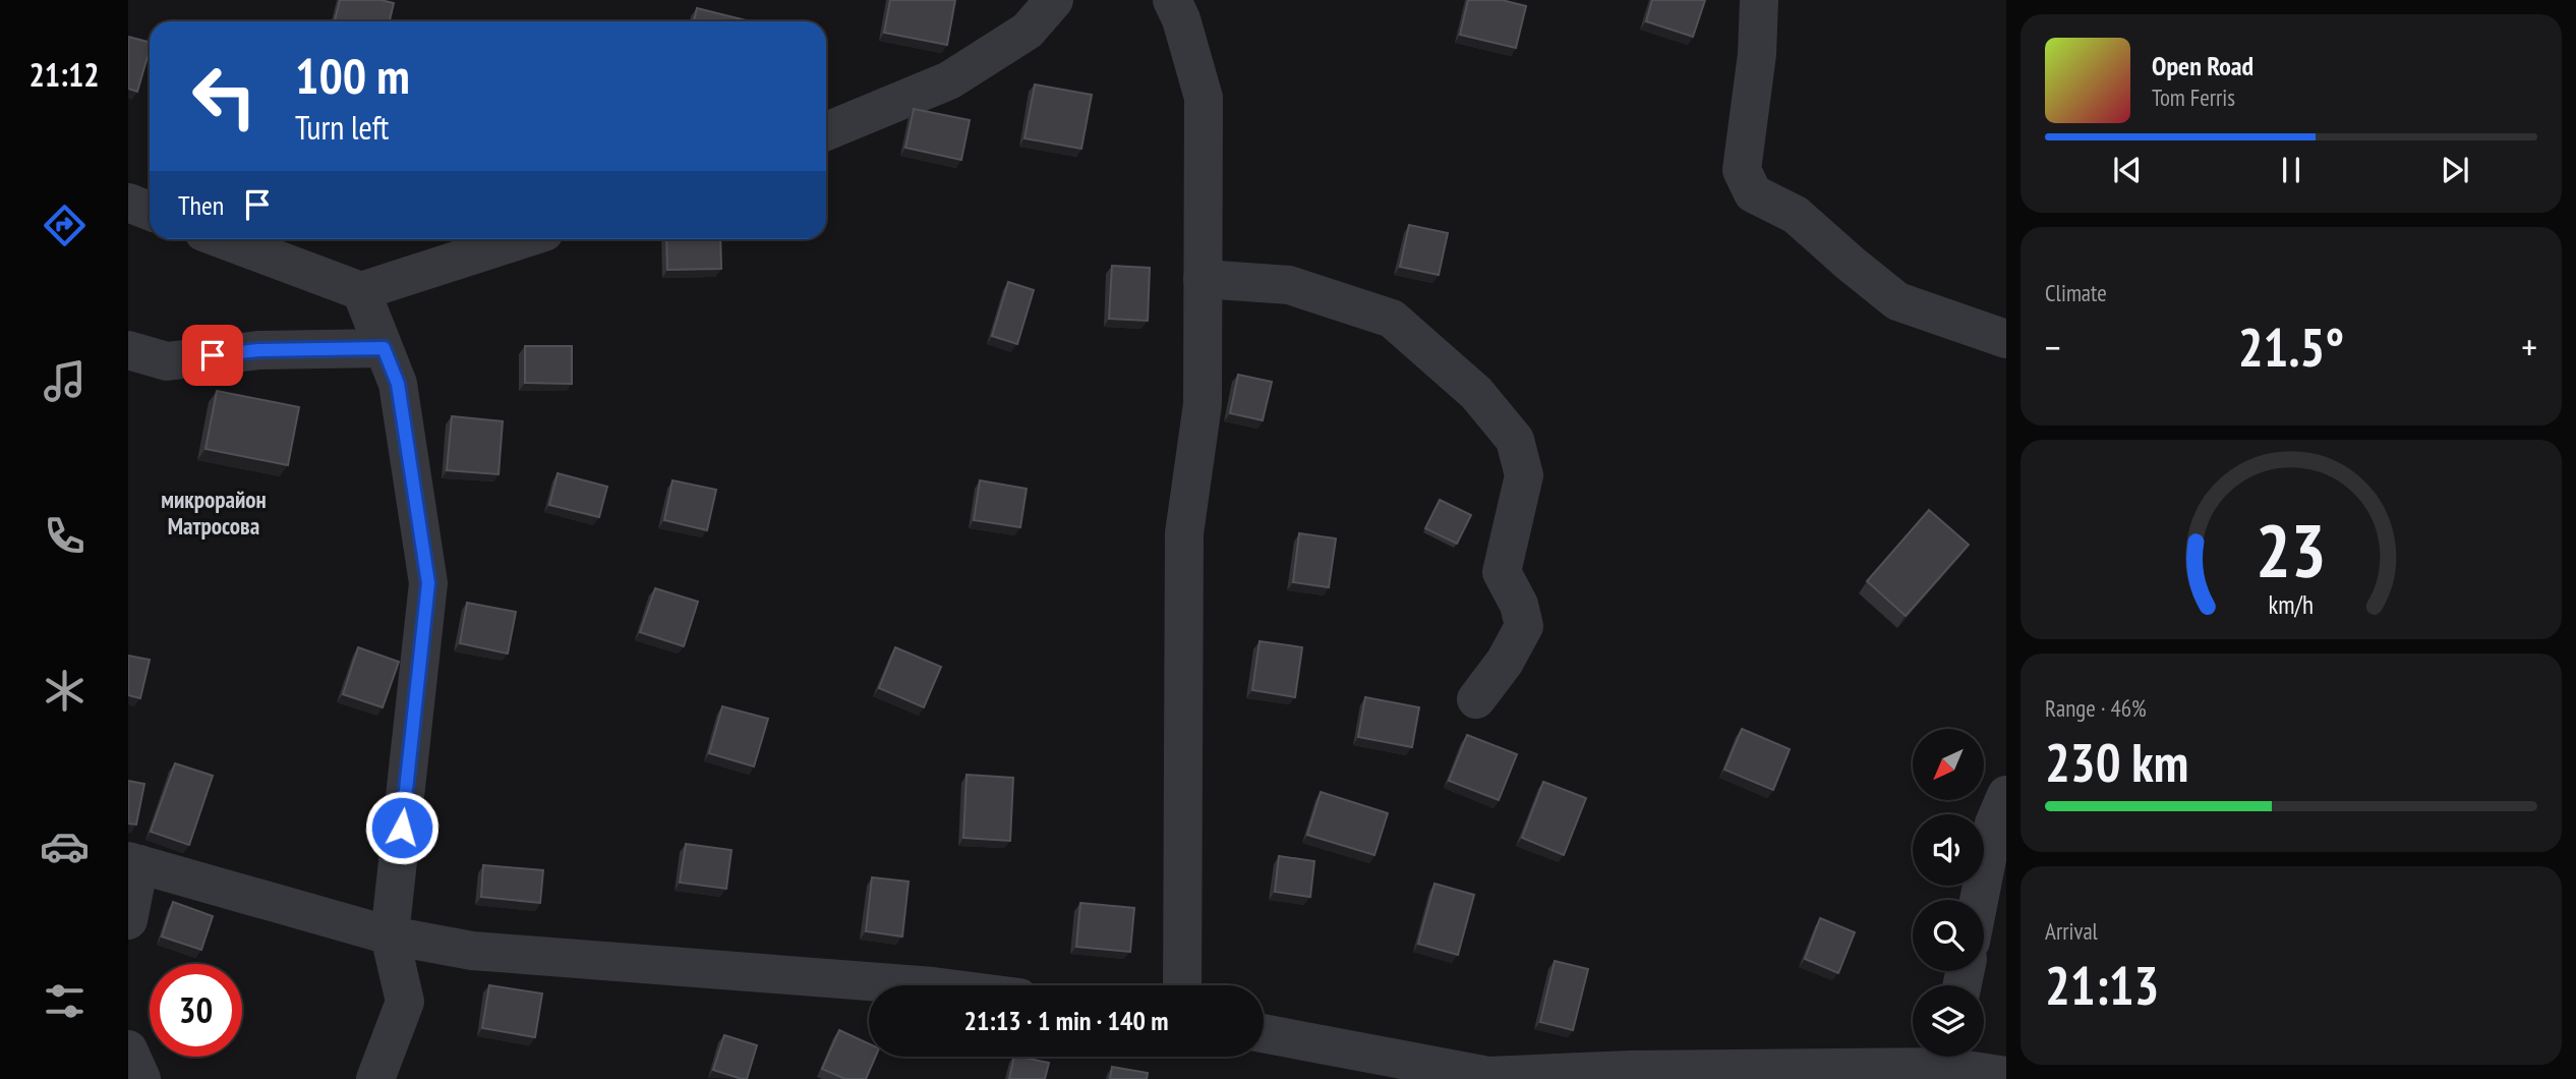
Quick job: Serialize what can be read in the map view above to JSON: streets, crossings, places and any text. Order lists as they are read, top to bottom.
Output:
{
  "districts": ["микрорайон Матросова"],
  "north": "bottom left",
  "page": {
    "tabs": "21:12",
    "turn": ["100 m", "Turn left"],
    "song": ["Open Road", "Tom Ferris"],
    "then": "Then",
    "tile": [
      "Climate",
      ["Range · 46%", "230 km"],
      ["Arrival", "21:13"]
    ],
    "heat": ["−", "21.5°", "+"],
    "limit": "30",
    "trip": "21:13 · 1 min · 140 m",
    "gauge": ["23", "km/h"]
  }
}
